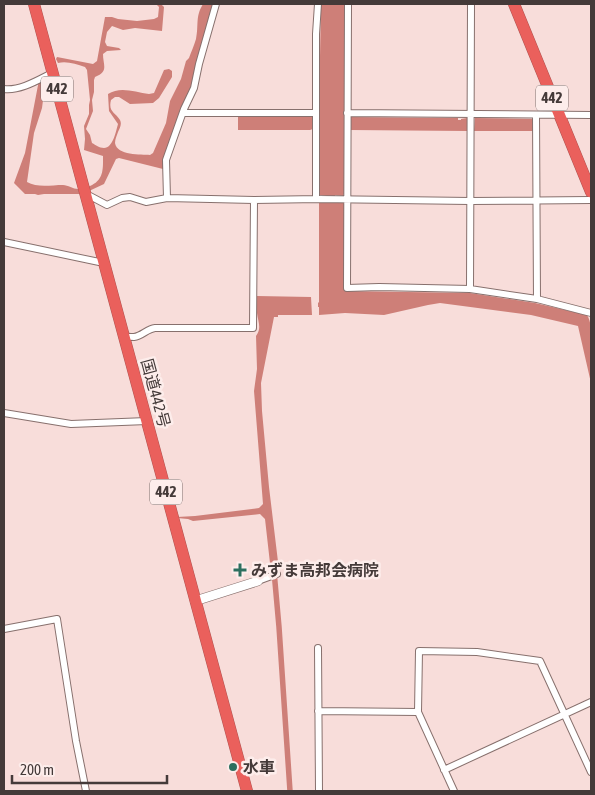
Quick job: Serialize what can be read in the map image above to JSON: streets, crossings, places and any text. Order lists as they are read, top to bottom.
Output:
{
  "streets": {
    "highway": ["442", "国道442号"]
  },
  "places": {
    "health": ["みずま高邦会病院"],
    "other": ["水車"]
  },
  "scale_bar": "200 m"
}
